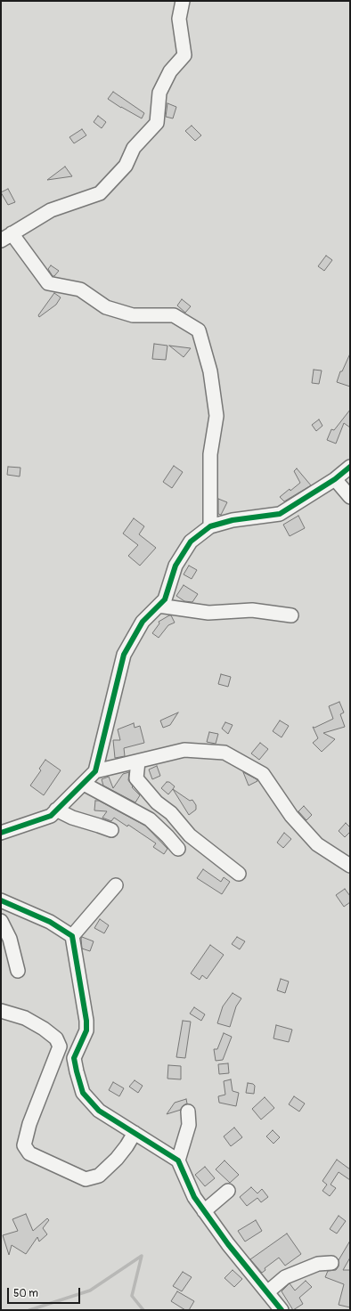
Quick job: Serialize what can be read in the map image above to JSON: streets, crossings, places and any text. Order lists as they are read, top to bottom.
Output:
{
  "scale_bar": "50 m"
}
